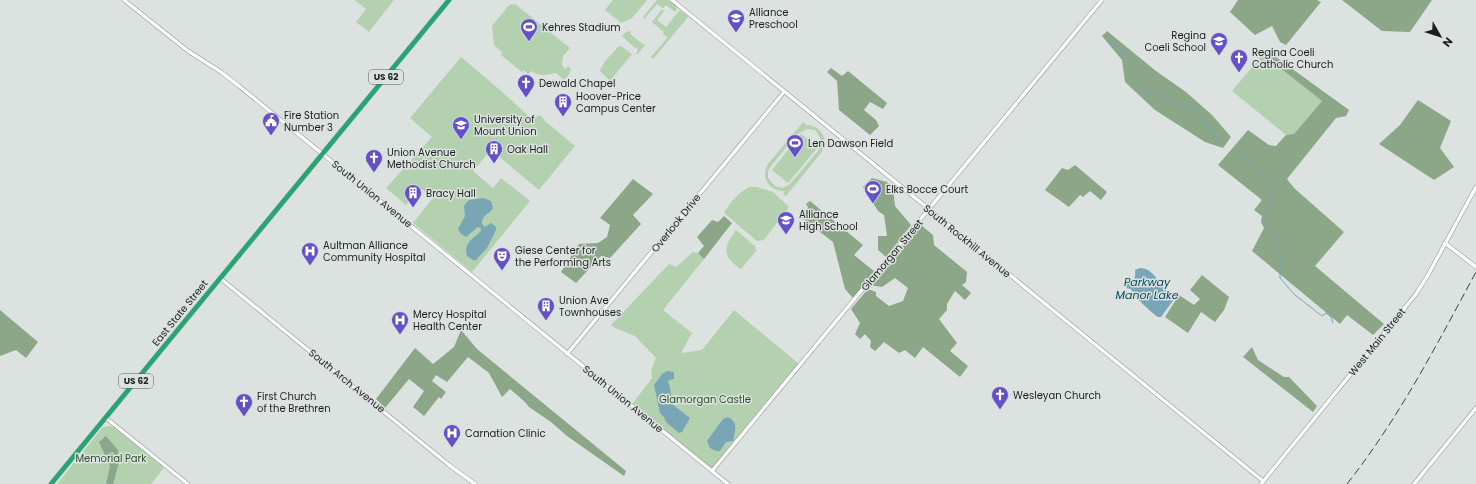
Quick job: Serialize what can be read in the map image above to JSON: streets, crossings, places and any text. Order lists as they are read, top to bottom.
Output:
{
  "streets": {
    "highway": ["US 62", "East State Street"],
    "street": [
      "South Union Avenue",
      "Overlook Drive",
      "South Rockhill Avenue",
      "Glamorgan Street",
      "West Main Street",
      "South Arch Avenue"
    ]
  },
  "crossings": [
    ["US 62", "South Union Avenue"],
    ["US 62", "East State Street"],
    ["South Union Avenue", "Overlook Drive"],
    ["South Union Avenue", "Glamorgan Street"],
    ["South Union Avenue", "East State Street"],
    ["Overlook Drive", "South Rockhill Avenue"],
    ["South Rockhill Avenue", "Glamorgan Street"],
    ["South Rockhill Avenue", "West Main Street"],
    ["East State Street", "South Arch Avenue"]
  ],
  "water": ["Parkway Manor Lake"],
  "parks": ["Glamorgan Castle", "Memorial Park"],
  "places": {
    "school or university": [
      "Alliance Preschool",
      "Regina Coeli School",
      "University of Mount Union",
      "Alliance High School"
    ],
    "sports": ["Kehres Stadium", "Len Dawson Field", "Elks Bocce Court"],
    "church": [
      "Regina Coeli Catholic Church",
      "Dewald Chapel",
      "Union Avenue Methodist Church",
      "Wesleyan Church",
      "First Church of the Brethren"
    ],
    "building": [
      "Hoover-Price Campus Center",
      "Oak Hall",
      "Bracy Hall",
      "Union Ave Townhouses"
    ],
    "public building": ["Fire Station Number 3"],
    "hospital": ["Aultman Alliance Community Hospital", "Mercy Hospital Health Center", "Carnation Clinic"],
    "theatre": ["Giese Center for the Performing Arts"]
  },
  "north": "bottom right"
}
